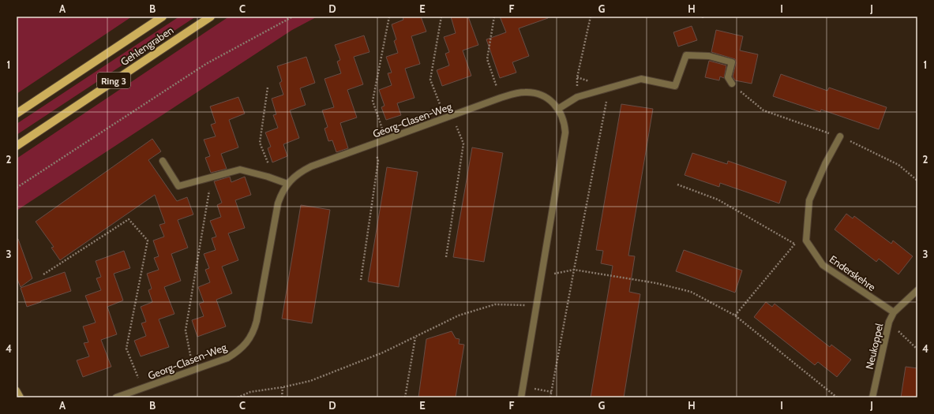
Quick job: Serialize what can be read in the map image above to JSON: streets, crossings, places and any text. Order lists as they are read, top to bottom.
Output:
{
  "streets": {
    "main road": ["Gehlengraben", "Ring 3"],
    "street": ["Georg-Clasen-Weg", "Enderskehre", "Neukoppel"]
  },
  "crossings": [
    ["Enderskehre", "Neukoppel"]
  ],
  "grid": {
    "columns": [
      "A",
      "B",
      "C",
      "D",
      "E",
      "F",
      "G",
      "H",
      "I",
      "J"
    ],
    "rows": [
      "1",
      "2",
      "3",
      "4"
    ]
  }
}
